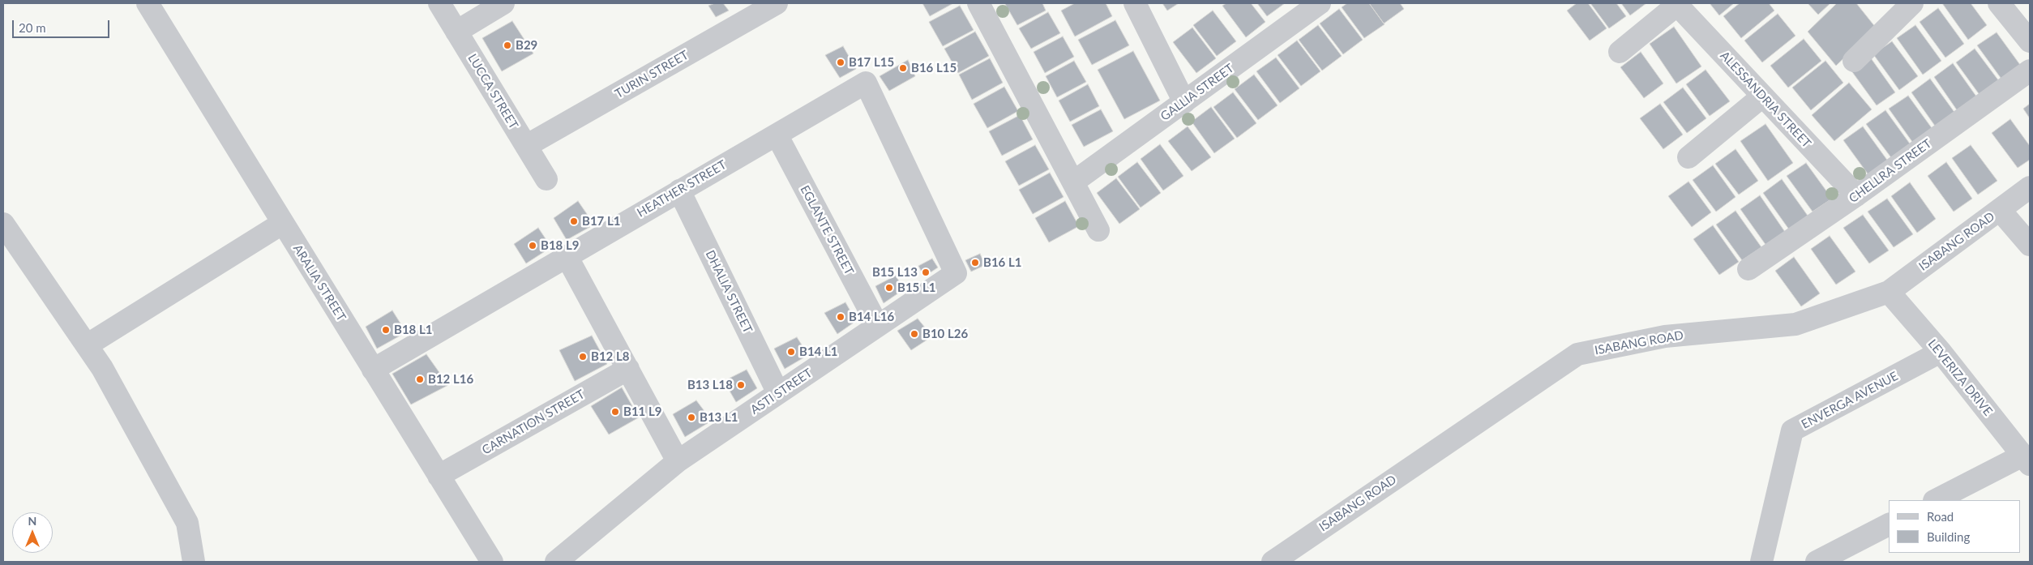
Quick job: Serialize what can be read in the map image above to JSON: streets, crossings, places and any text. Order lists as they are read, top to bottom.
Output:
{
  "streets": {
    "street": [
      "TURIN STREET",
      "LUCCA STREET",
      "GALLIA STREET",
      "ALESSANDRIA STREET",
      "CHELLRA STREET",
      "HEATHER STREET",
      "EGLANTE STREET",
      "ISABANG ROAD",
      "ARALIA STREET",
      "DHALIA STREET",
      "LEVERIZA DRIVE",
      "ASTI STREET",
      "ENVERGA AVENUE",
      "CARNATION STREET"
    ]
  },
  "crossings": [
    ["TURIN STREET", "LUCCA STREET"],
    ["ALESSANDRIA STREET", "CHELLRA STREET"],
    ["HEATHER STREET", "EGLANTE STREET"],
    ["HEATHER STREET", "ARALIA STREET"],
    ["HEATHER STREET", "DHALIA STREET"],
    ["HEATHER STREET", "ASTI STREET"],
    ["EGLANTE STREET", "ASTI STREET"],
    ["ISABANG ROAD", "LEVERIZA DRIVE"],
    ["ARALIA STREET", "CARNATION STREET"],
    ["DHALIA STREET", "ASTI STREET"],
    ["LEVERIZA DRIVE", "ENVERGA AVENUE"]
  ],
  "places": [
    "B29",
    "B17 L15",
    "B16 L15",
    "B17 L1",
    "B18 L9",
    "B16 L1",
    "B15 L13",
    "B15 L1",
    "B14 L16",
    "B18 L1",
    "B10 L26",
    "B14 L1",
    "B12 L8",
    "B12 L16",
    "B13 L18",
    "B11 L9",
    "B13 L1"
  ],
  "legend": ["Road", "Building"],
  "scale_bar": "20 m",
  "north": "top"
}
